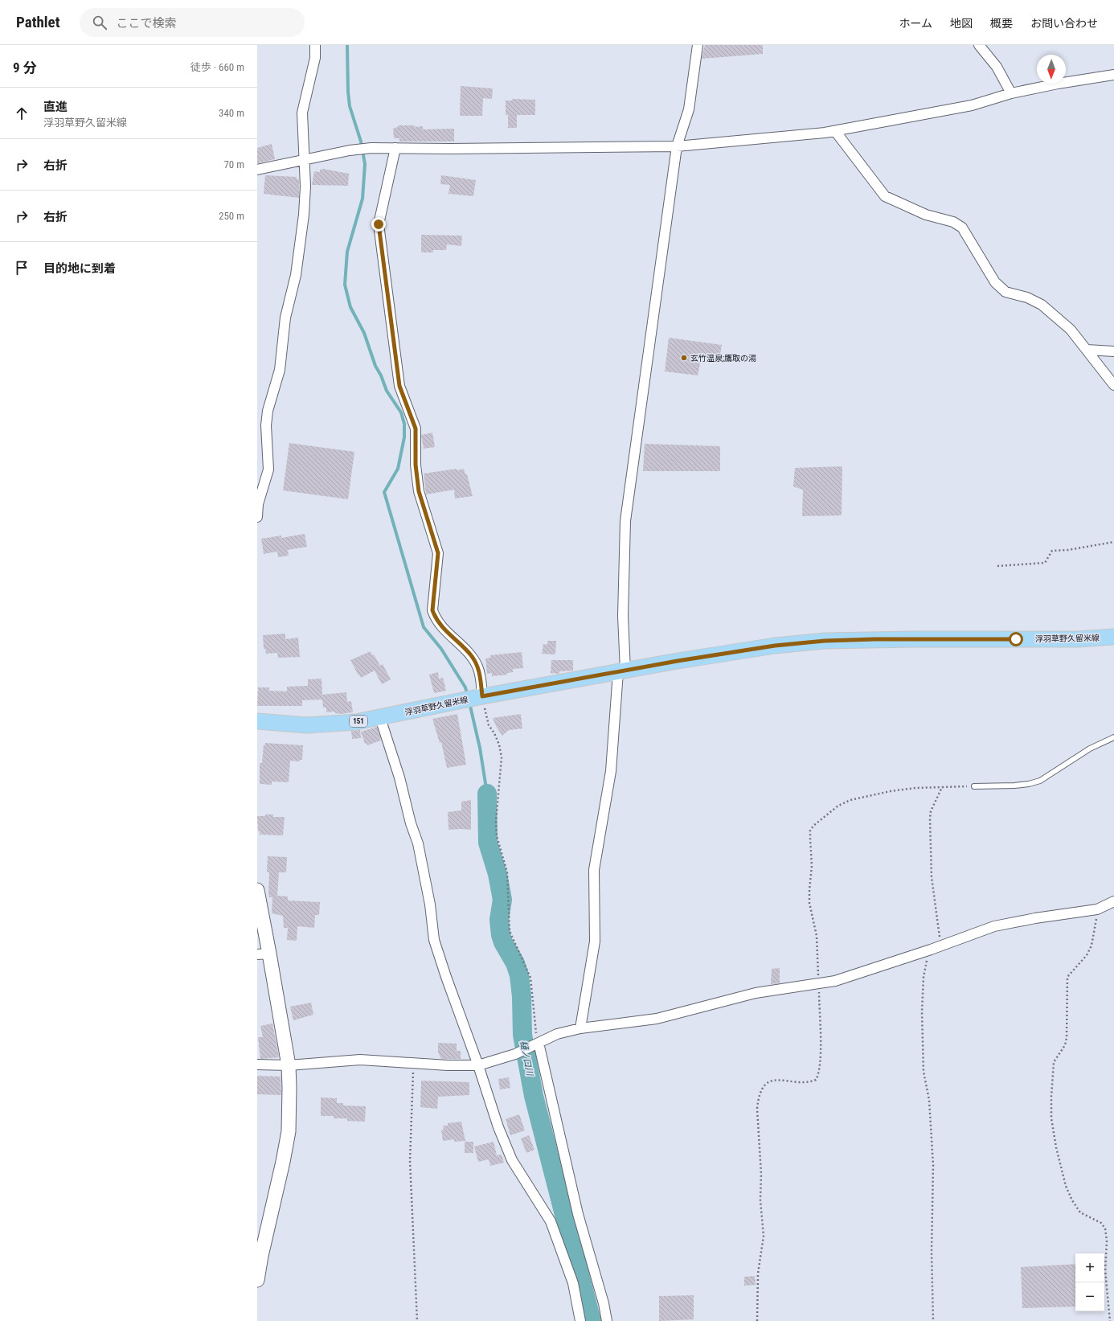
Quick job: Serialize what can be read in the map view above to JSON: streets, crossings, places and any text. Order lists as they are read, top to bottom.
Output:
{
  "streets": {
    "main road": ["浮羽草野久留米線", "151"]
  },
  "water": ["樋ノ口川"],
  "places": ["玄竹温泉;鷹取の湯"],
  "north": "bottom",
  "page": {
    "header": "Pathlet",
    "search": "ここで検索",
    "nav": [
      "ホーム",
      "地図",
      "概要",
      "お問い合わせ"
    ],
    "heading": ["9 分", "徒歩 · 660 m"],
    "list": [
      ["直進", "浮羽草野久留米線", "340 m"],
      ["右折", "70 m"],
      ["右折", "250 m"],
      "目的地に到着"
    ],
    "map_buttons": ["+", "−"]
  }
}
